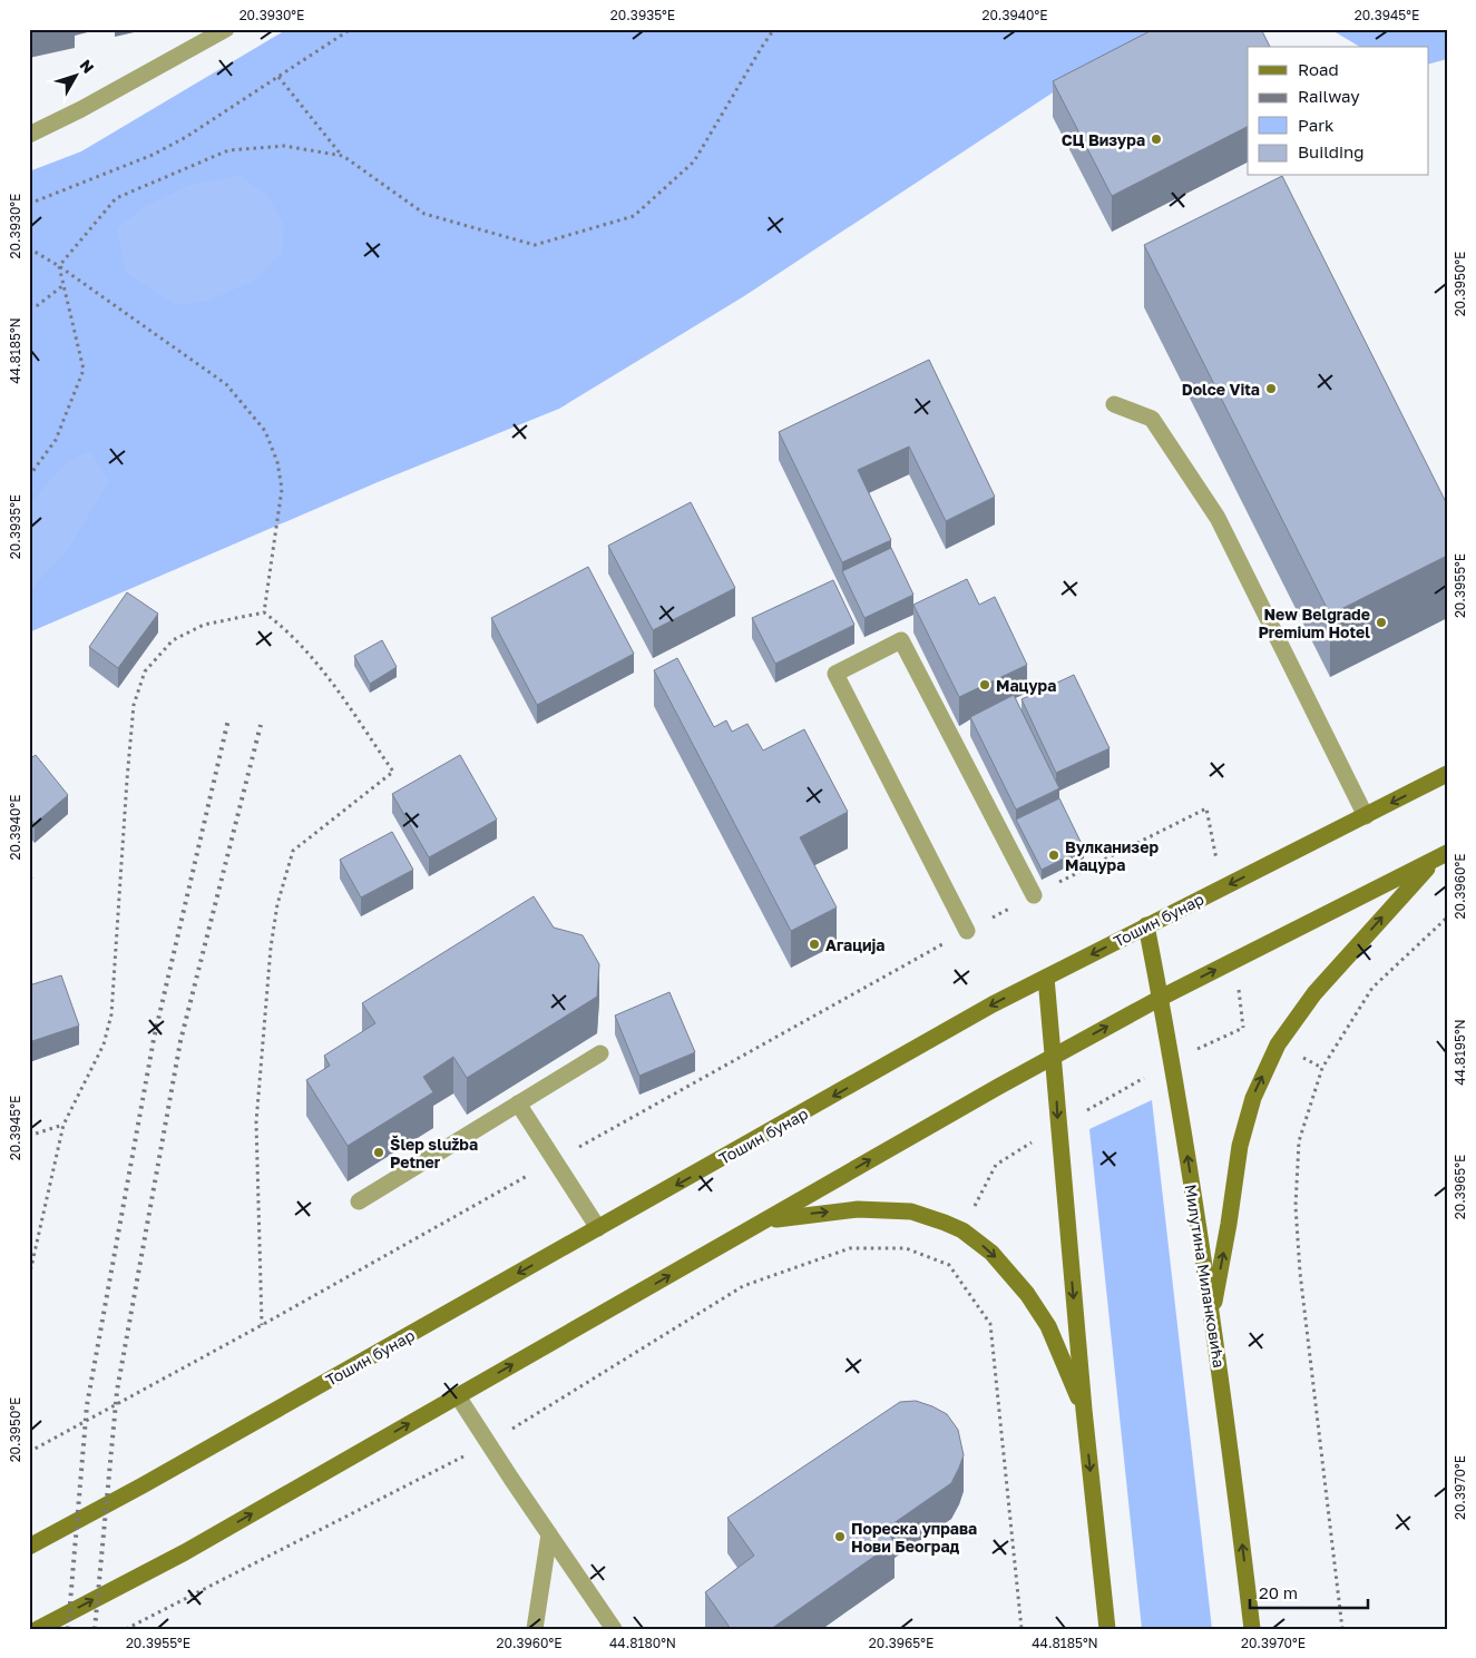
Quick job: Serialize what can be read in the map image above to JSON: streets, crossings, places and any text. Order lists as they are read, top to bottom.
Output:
{
  "streets": {
    "main road": ["Тошин бунар", "Милутина Миланковића"]
  },
  "crossings": [
    ["Тошин бунар", "Милутина Миланковића"]
  ],
  "places": [
    "СЦ Визура",
    "Dolce Vita",
    "New Belgrade Premium Hotel",
    "Мацура",
    "Вулканизер Мацура",
    "Агација",
    "Šlep služba Petner",
    "Пореска управа Нови Београд"
  ],
  "legend": [
    "Road",
    "Railway",
    "Park",
    "Building"
  ],
  "scale_bar": "20 m",
  "north": "top right",
  "coordinates": [
    "20.3930°E",
    "20.3935°E",
    "20.3940°E",
    "20.3945°E",
    "20.3950°E",
    "44.8185°N",
    "20.3955°E",
    "20.3960°E",
    "44.8195°N",
    "20.3965°E",
    "20.3970°E",
    "44.8180°N"
  ]
}
